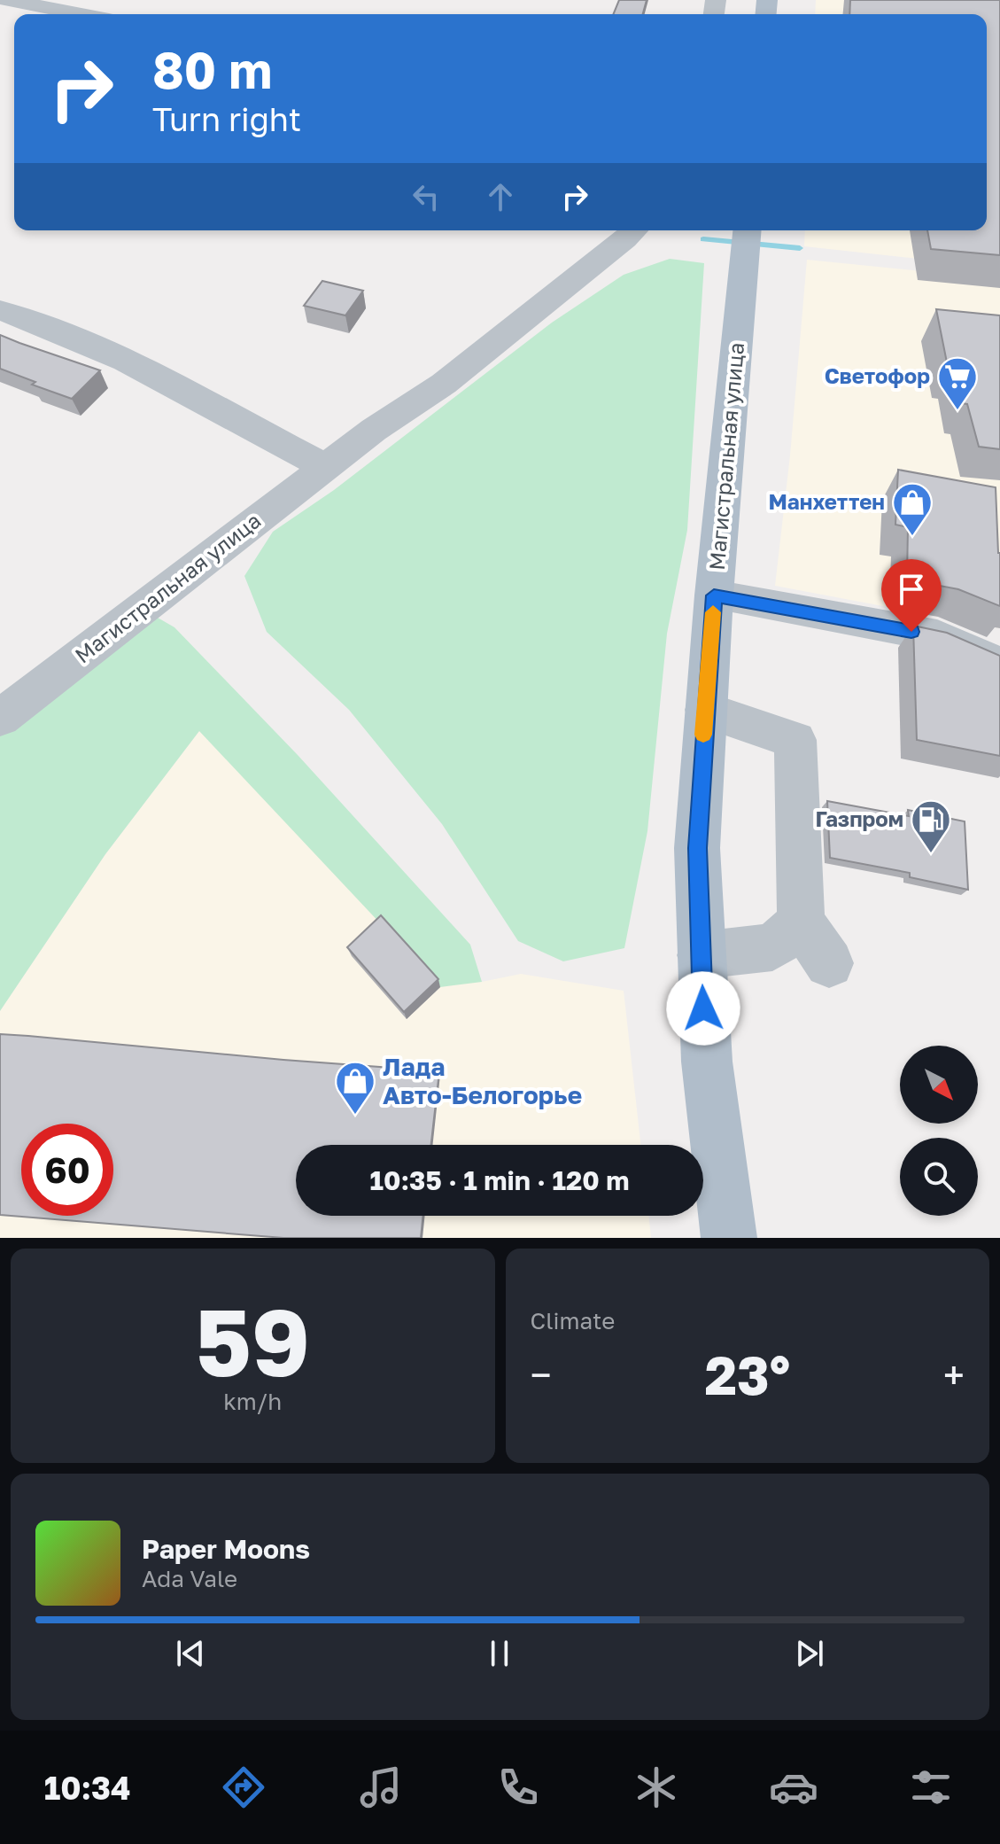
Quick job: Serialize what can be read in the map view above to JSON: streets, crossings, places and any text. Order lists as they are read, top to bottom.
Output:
{
  "streets": {
    "main road": ["Магистральная улица"]
  },
  "places": {
    "supermarket": ["Светофор"],
    "shop": ["Манхеттен", "Лада Авто-Белогорье"],
    "fuel station": ["Газпром"]
  },
  "north": "bottom right",
  "page": {
    "turn": ["80 m", "Turn right"],
    "limit": "60",
    "trip": "10:35 · 1 min · 120 m",
    "tile": [
      ["59", "km/h"],
      "Climate"
    ],
    "heat": ["−", "23°", "+"],
    "song": ["Paper Moons", "Ada Vale"],
    "tabs": "10:34"
  }
}
